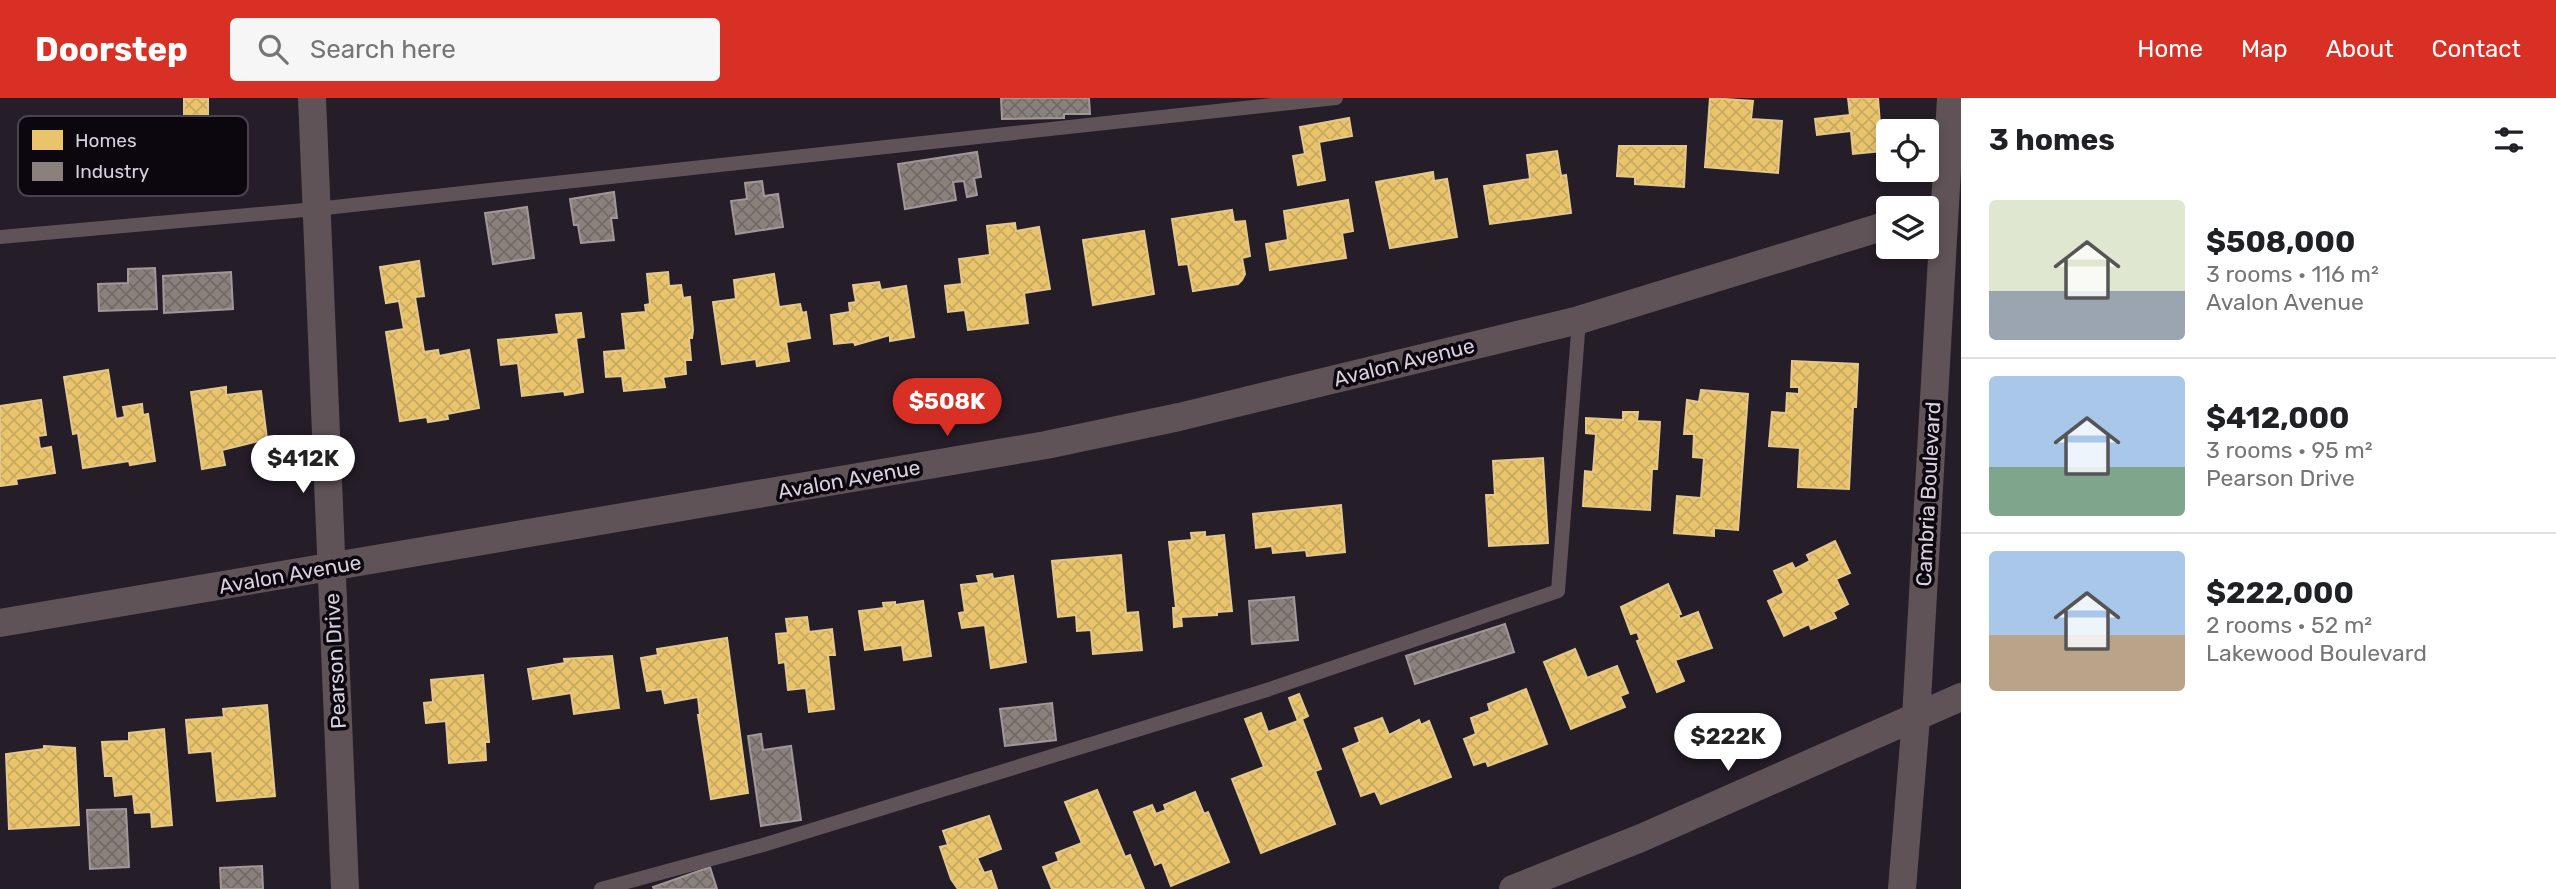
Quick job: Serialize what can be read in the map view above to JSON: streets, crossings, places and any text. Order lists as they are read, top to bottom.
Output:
{
  "streets": {
    "street": ["Avalon Avenue", "Cambria Boulevard", "Pearson Drive"]
  },
  "crossings": [
    ["Avalon Avenue", "Pearson Drive"]
  ],
  "legend": ["Homes", "Industry"],
  "page": {
    "header": "Doorstep",
    "search": "Search here",
    "nav": [
      "Home",
      "Map",
      "About",
      "Contact"
    ],
    "heading": "3 homes",
    "list": [
      {
        "name": "$508,000",
        "note": "3 rooms · 116 m² · Avalon Avenue"
      },
      {
        "name": "$412,000",
        "note": "3 rooms · 95 m² · Pearson Drive"
      },
      {
        "name": "$222,000",
        "note": "2 rooms · 52 m² · Lakewood Boulevard"
      }
    ],
    "price": ["$508K", "$412K", "$222K"]
  }
}
